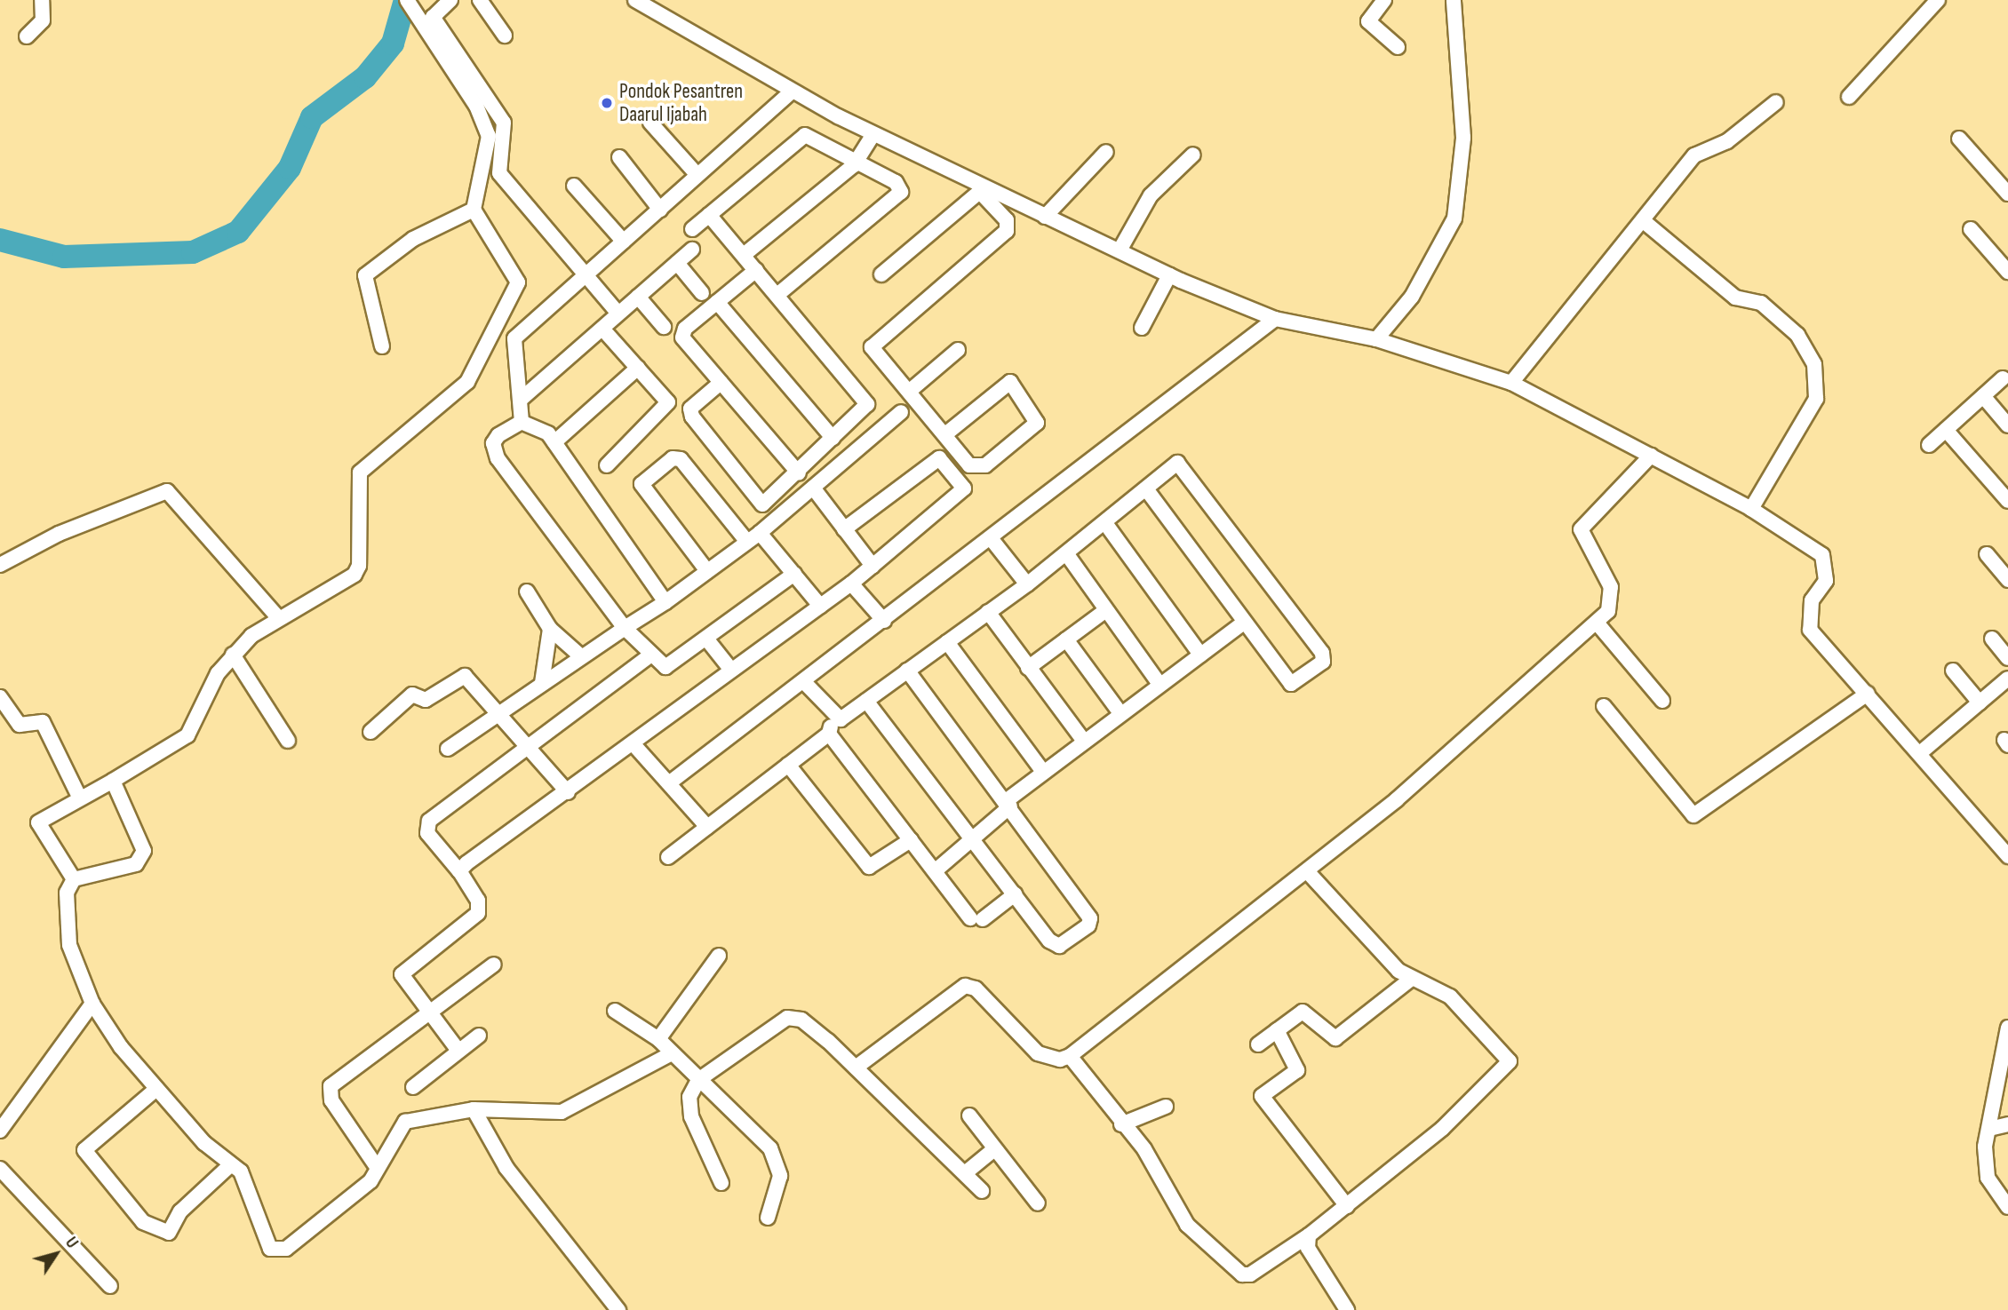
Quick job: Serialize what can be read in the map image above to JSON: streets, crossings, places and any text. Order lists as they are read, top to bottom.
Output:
{
  "places": ["Pondok Pesantren Daarul Ijabah"],
  "north": "top right"
}
